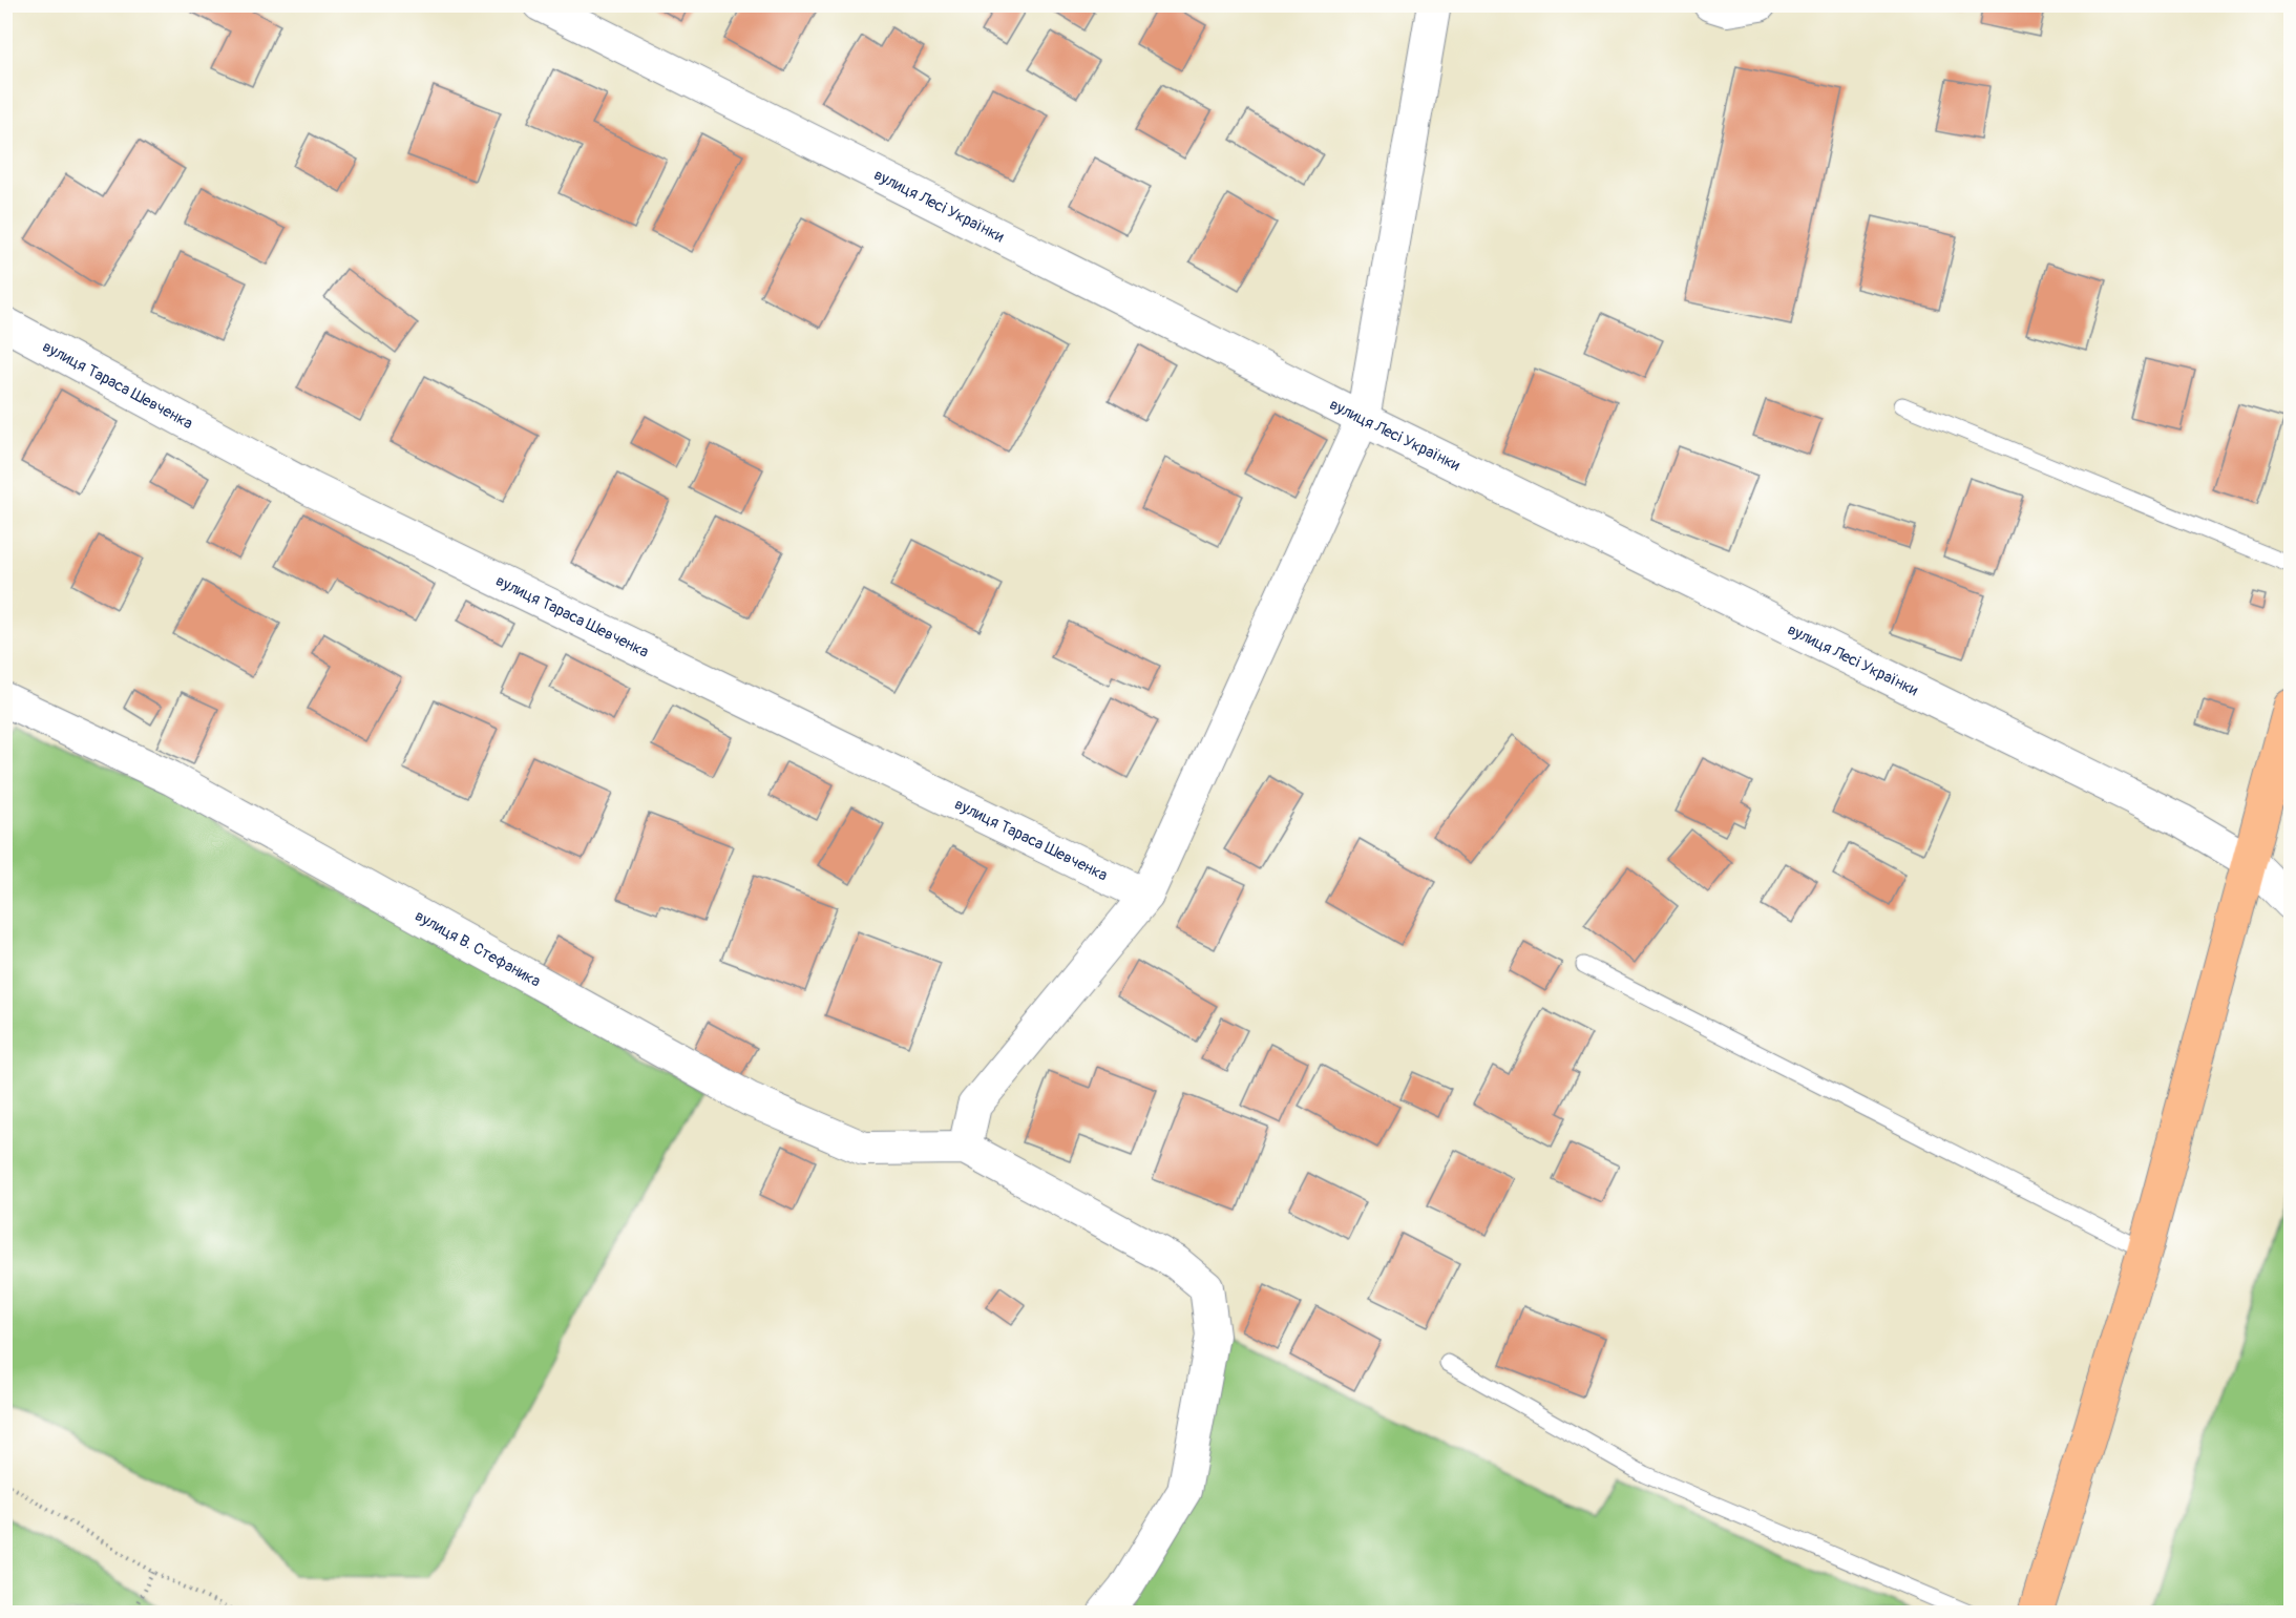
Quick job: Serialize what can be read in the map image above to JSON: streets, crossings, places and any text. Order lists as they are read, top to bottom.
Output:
{
  "streets": {
    "street": ["вулиця Лесі Українки", "вулиця Тараса Шевченка", "вулиця В. Стефаника"]
  }
}
